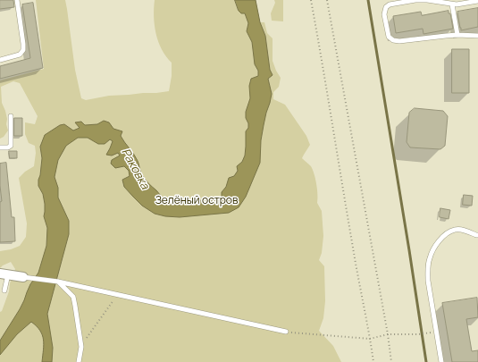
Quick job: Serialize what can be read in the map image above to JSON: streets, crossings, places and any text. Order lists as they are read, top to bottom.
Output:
{
  "water": ["Раковка"],
  "parks": ["Зелёный остров"]
}
